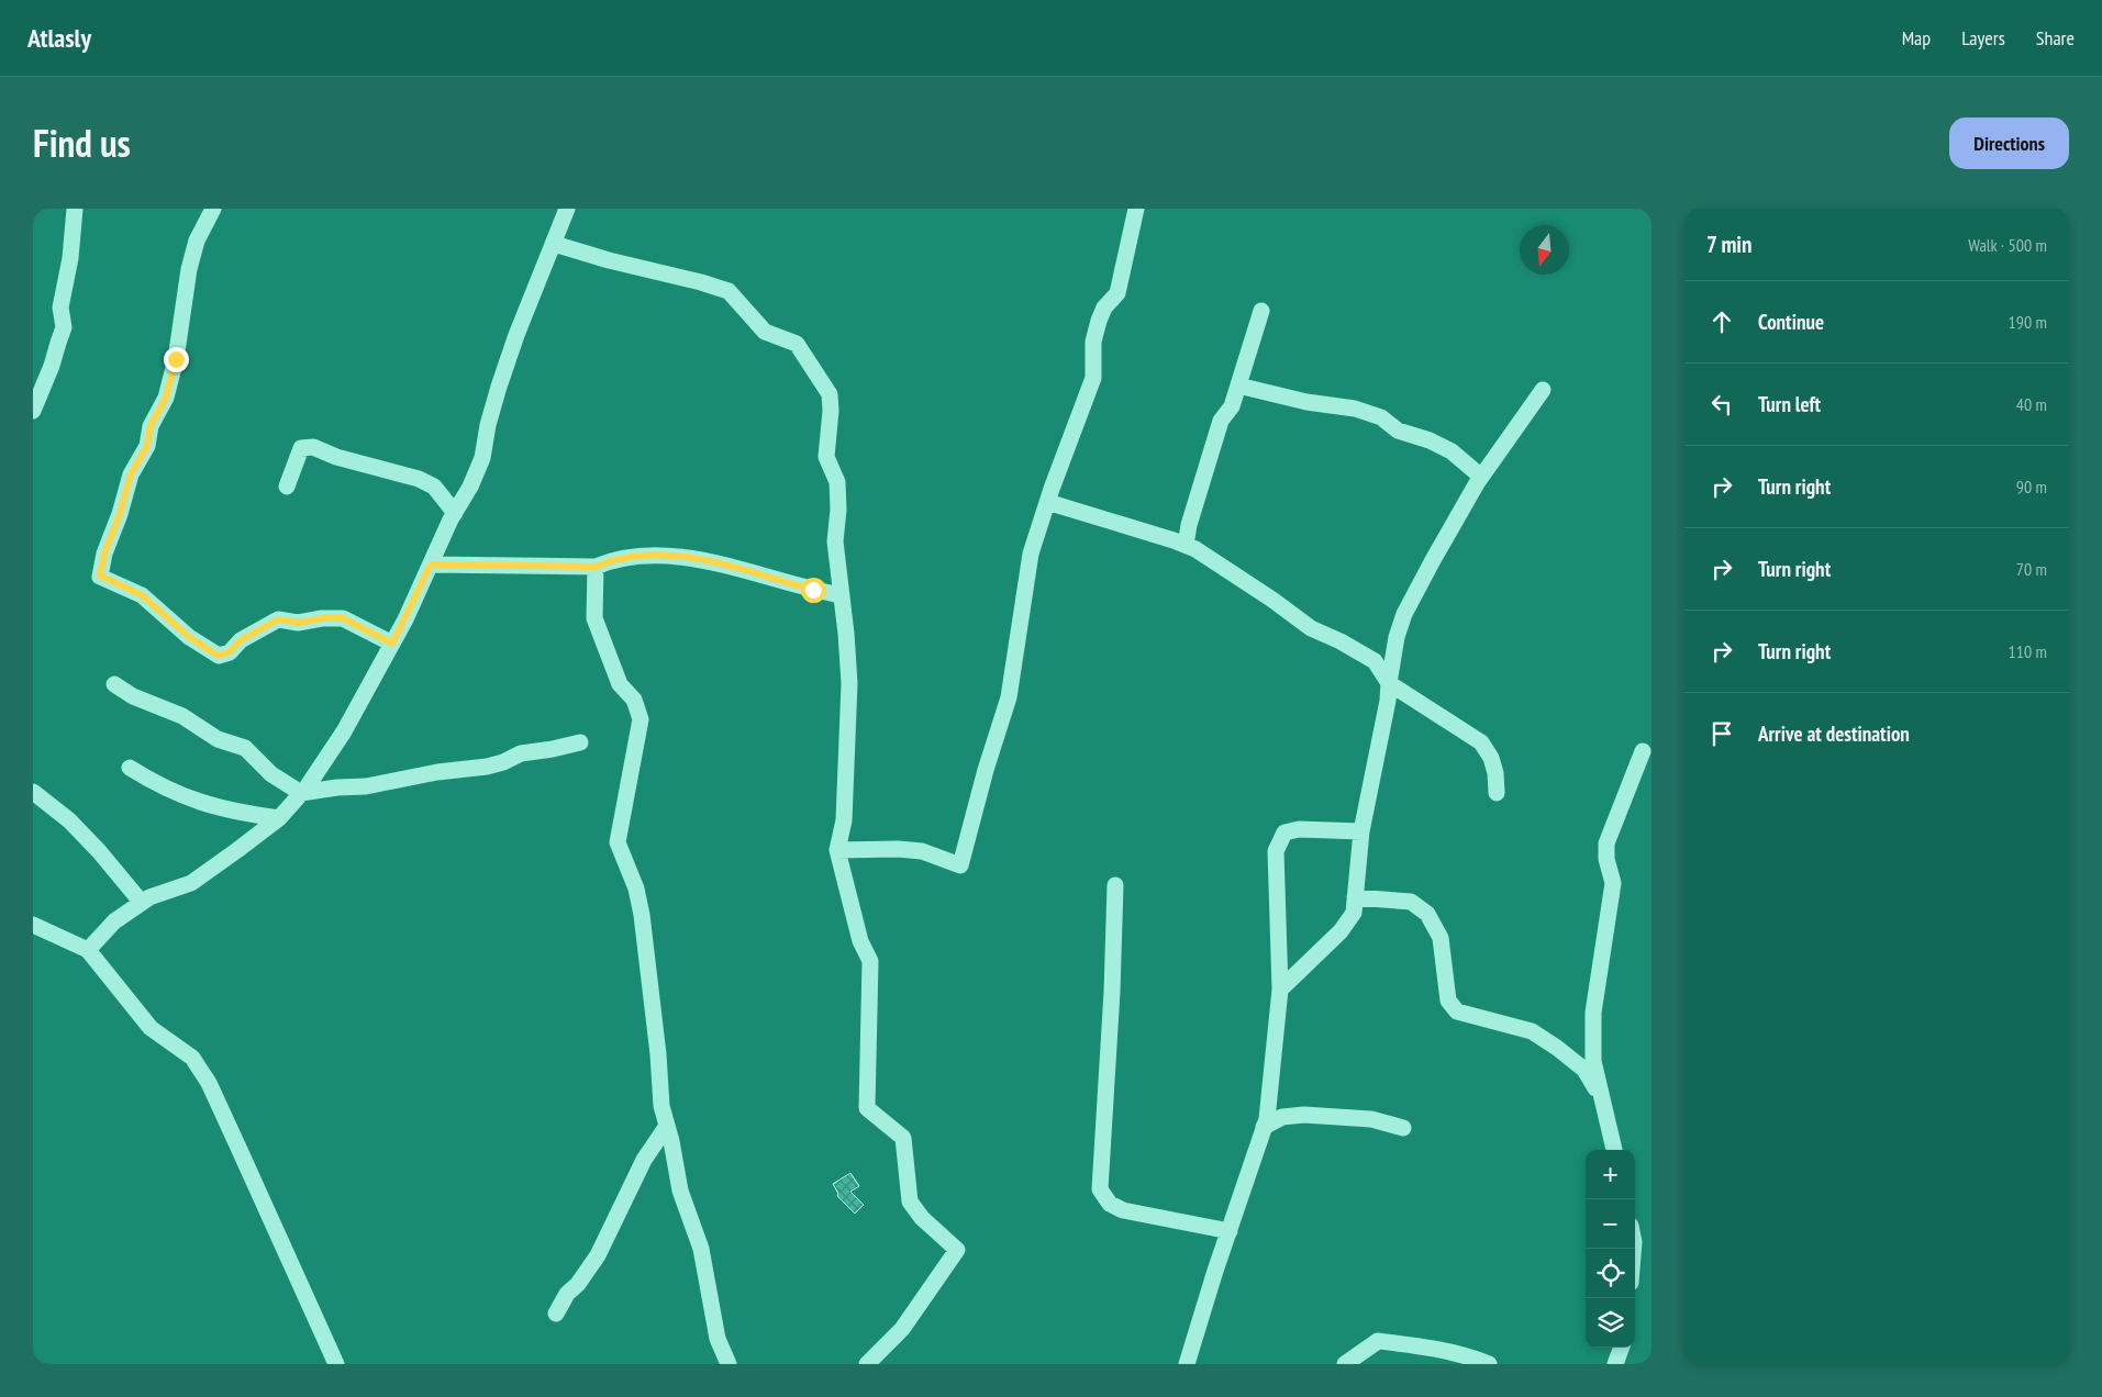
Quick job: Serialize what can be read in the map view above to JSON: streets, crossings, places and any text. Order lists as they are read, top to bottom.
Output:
{
  "north": "bottom",
  "page": {
    "header": "Atlasly",
    "nav": ["Map", "Layers", "Share"],
    "title": "Find us",
    "buttons": "Directions",
    "heading": ["7 min", "Walk · 500 m"],
    "list": [
      ["Continue", "190 m"],
      ["Turn left", "40 m"],
      ["Turn right", "90 m"],
      ["Turn right", "70 m"],
      ["Turn right", "110 m"],
      "Arrive at destination"
    ],
    "map_buttons": ["+", "−"]
  }
}
